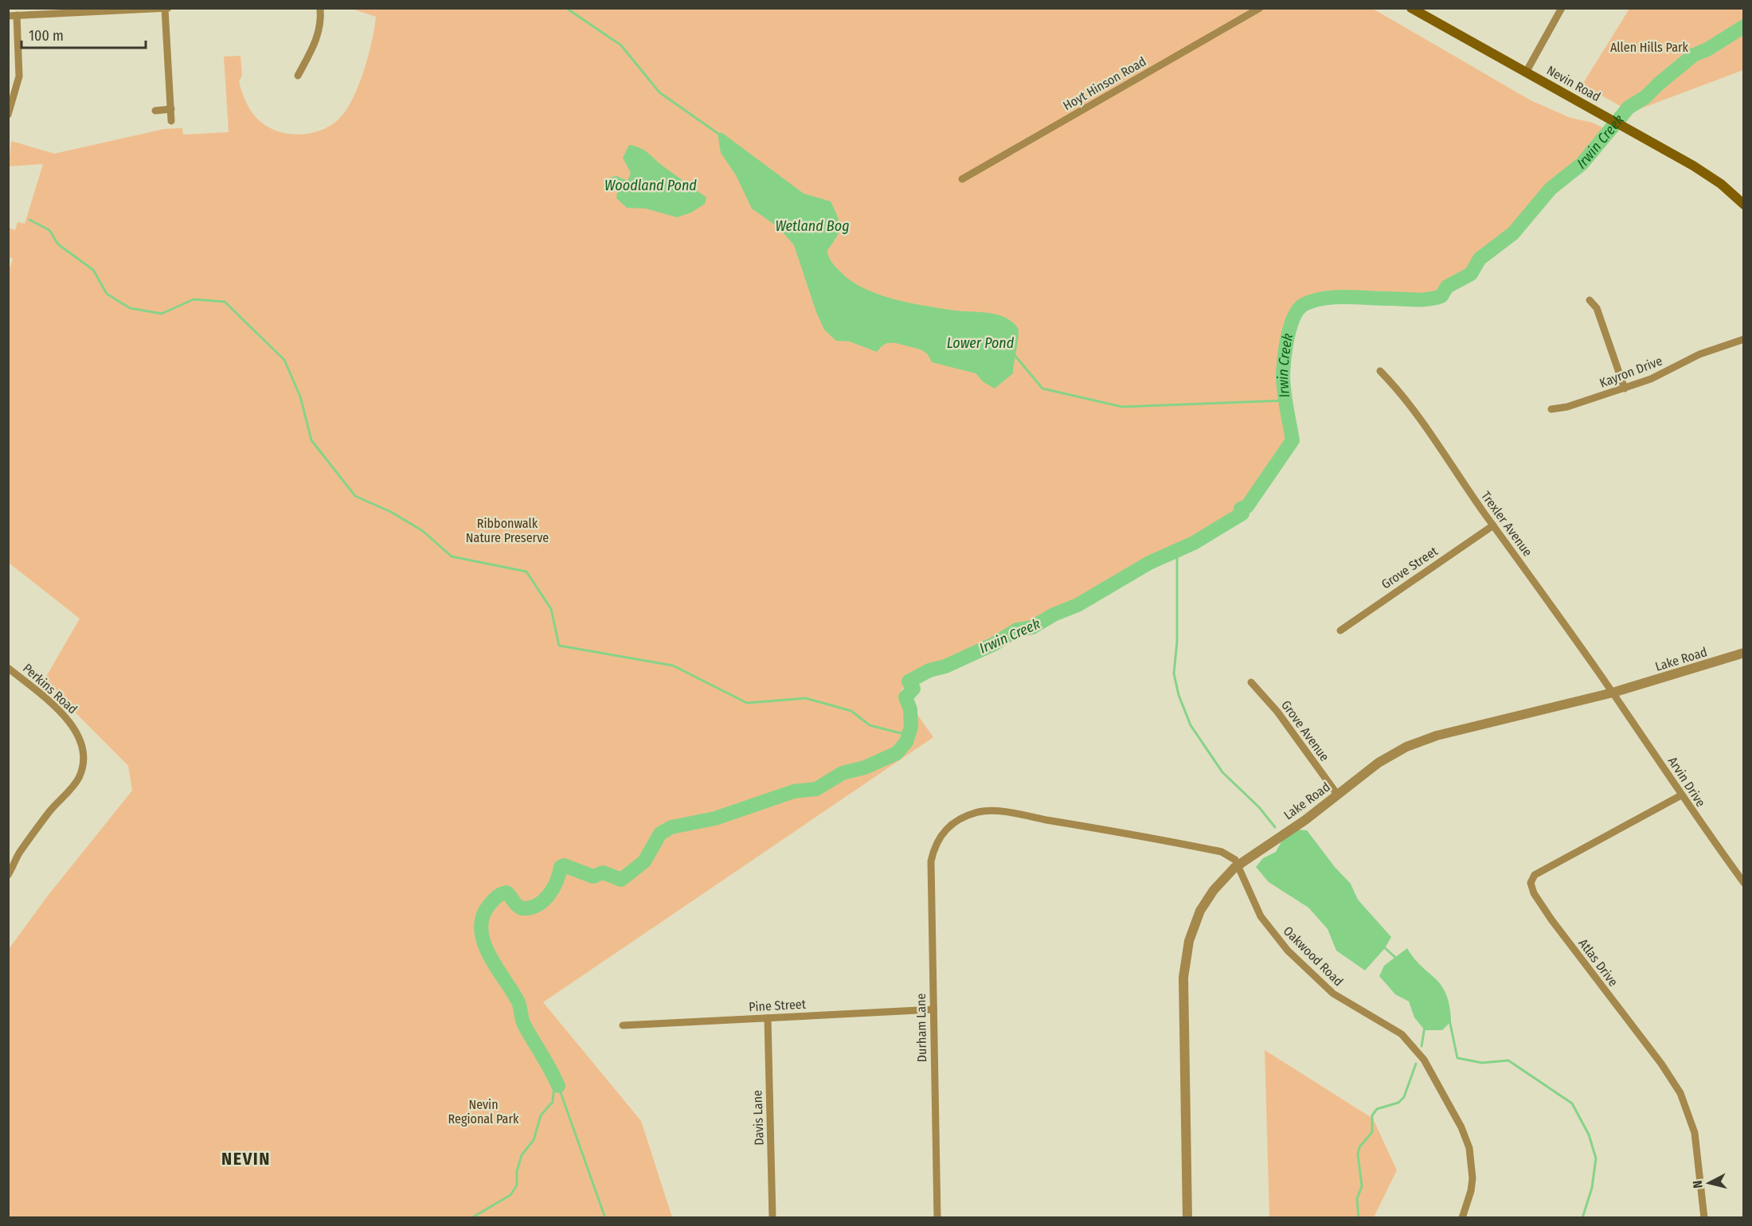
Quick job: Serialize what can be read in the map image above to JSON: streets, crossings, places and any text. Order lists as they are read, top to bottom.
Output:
{
  "streets": {
    "main road": ["Nevin Road"],
    "street": [
      "Hoyt Hinson Road",
      "Kayron Drive",
      "Trexler Avenue",
      "Grove Street",
      "Lake Road",
      "Perkins Road",
      "Grove Avenue",
      "Arvin Drive",
      "Oakwood Road",
      "Atlas Drive",
      "Pine Street",
      "Durham Lane",
      "Davis Lane"
    ]
  },
  "crossings": [
    ["Trexler Avenue", "Grove Street"],
    ["Trexler Avenue", "Lake Road"],
    ["Trexler Avenue", "Arvin Drive"],
    ["Lake Road", "Grove Avenue"],
    ["Lake Road", "Arvin Drive"],
    ["Lake Road", "Oakwood Road"],
    ["Lake Road", "Durham Lane"],
    ["Arvin Drive", "Atlas Drive"],
    ["Oakwood Road", "Durham Lane"],
    ["Pine Street", "Durham Lane"],
    ["Pine Street", "Davis Lane"]
  ],
  "districts": ["NEVIN"],
  "water": [
    "Irwin Creek",
    "Woodland Pond",
    "Wetland Bog",
    "Lower Pond"
  ],
  "parks": ["Allen Hills Park", "Ribbonwalk Nature Preserve", "Nevin Regional Park"],
  "scale_bar": "100 m",
  "north": "left"
}
